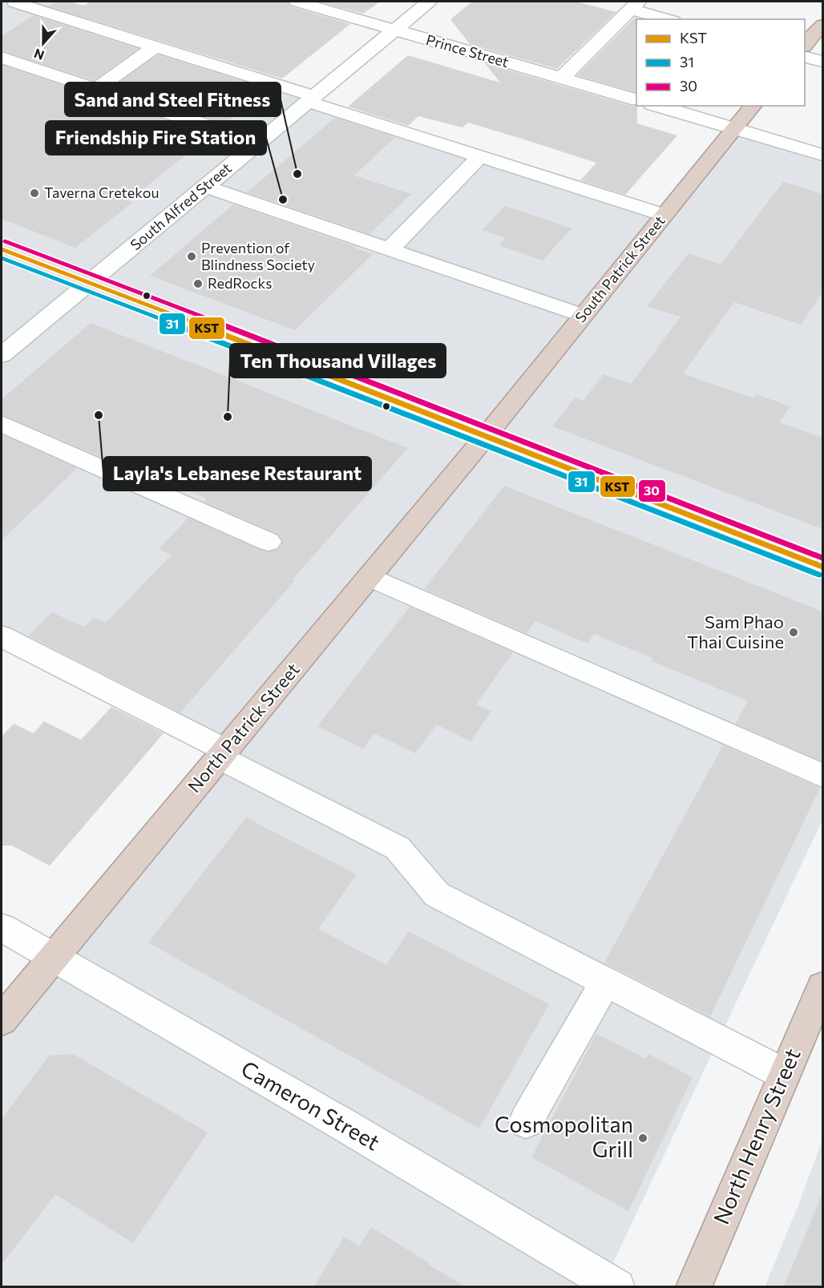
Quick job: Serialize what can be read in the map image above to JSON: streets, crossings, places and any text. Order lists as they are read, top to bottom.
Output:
{
  "streets": {
    "highway": ["South Patrick Street", "North Patrick Street", "North Henry Street"],
    "street": ["Prince Street", "South Alfred Street", "Cameron Street"]
  },
  "crossings": [
    ["Prince Street", "South Alfred Street"],
    ["South Patrick Street", "North Patrick Street"],
    ["North Patrick Street", "Cameron Street"]
  ],
  "places": [
    "Sand and Steel Fitness",
    "Taverna Cretekou",
    "Friendship Fire Station",
    "Prevention of Blindness Society",
    "RedRocks",
    "Layla's Lebanese Restaurant",
    "Ten Thousand Villages",
    "Sam Phao Thai Cuisine",
    "Cosmopolitan Grill"
  ],
  "lines": ["transit line 30", "transit line KST", "transit line 31"],
  "legend": ["KST", "31", "30"],
  "north": "bottom"
}
